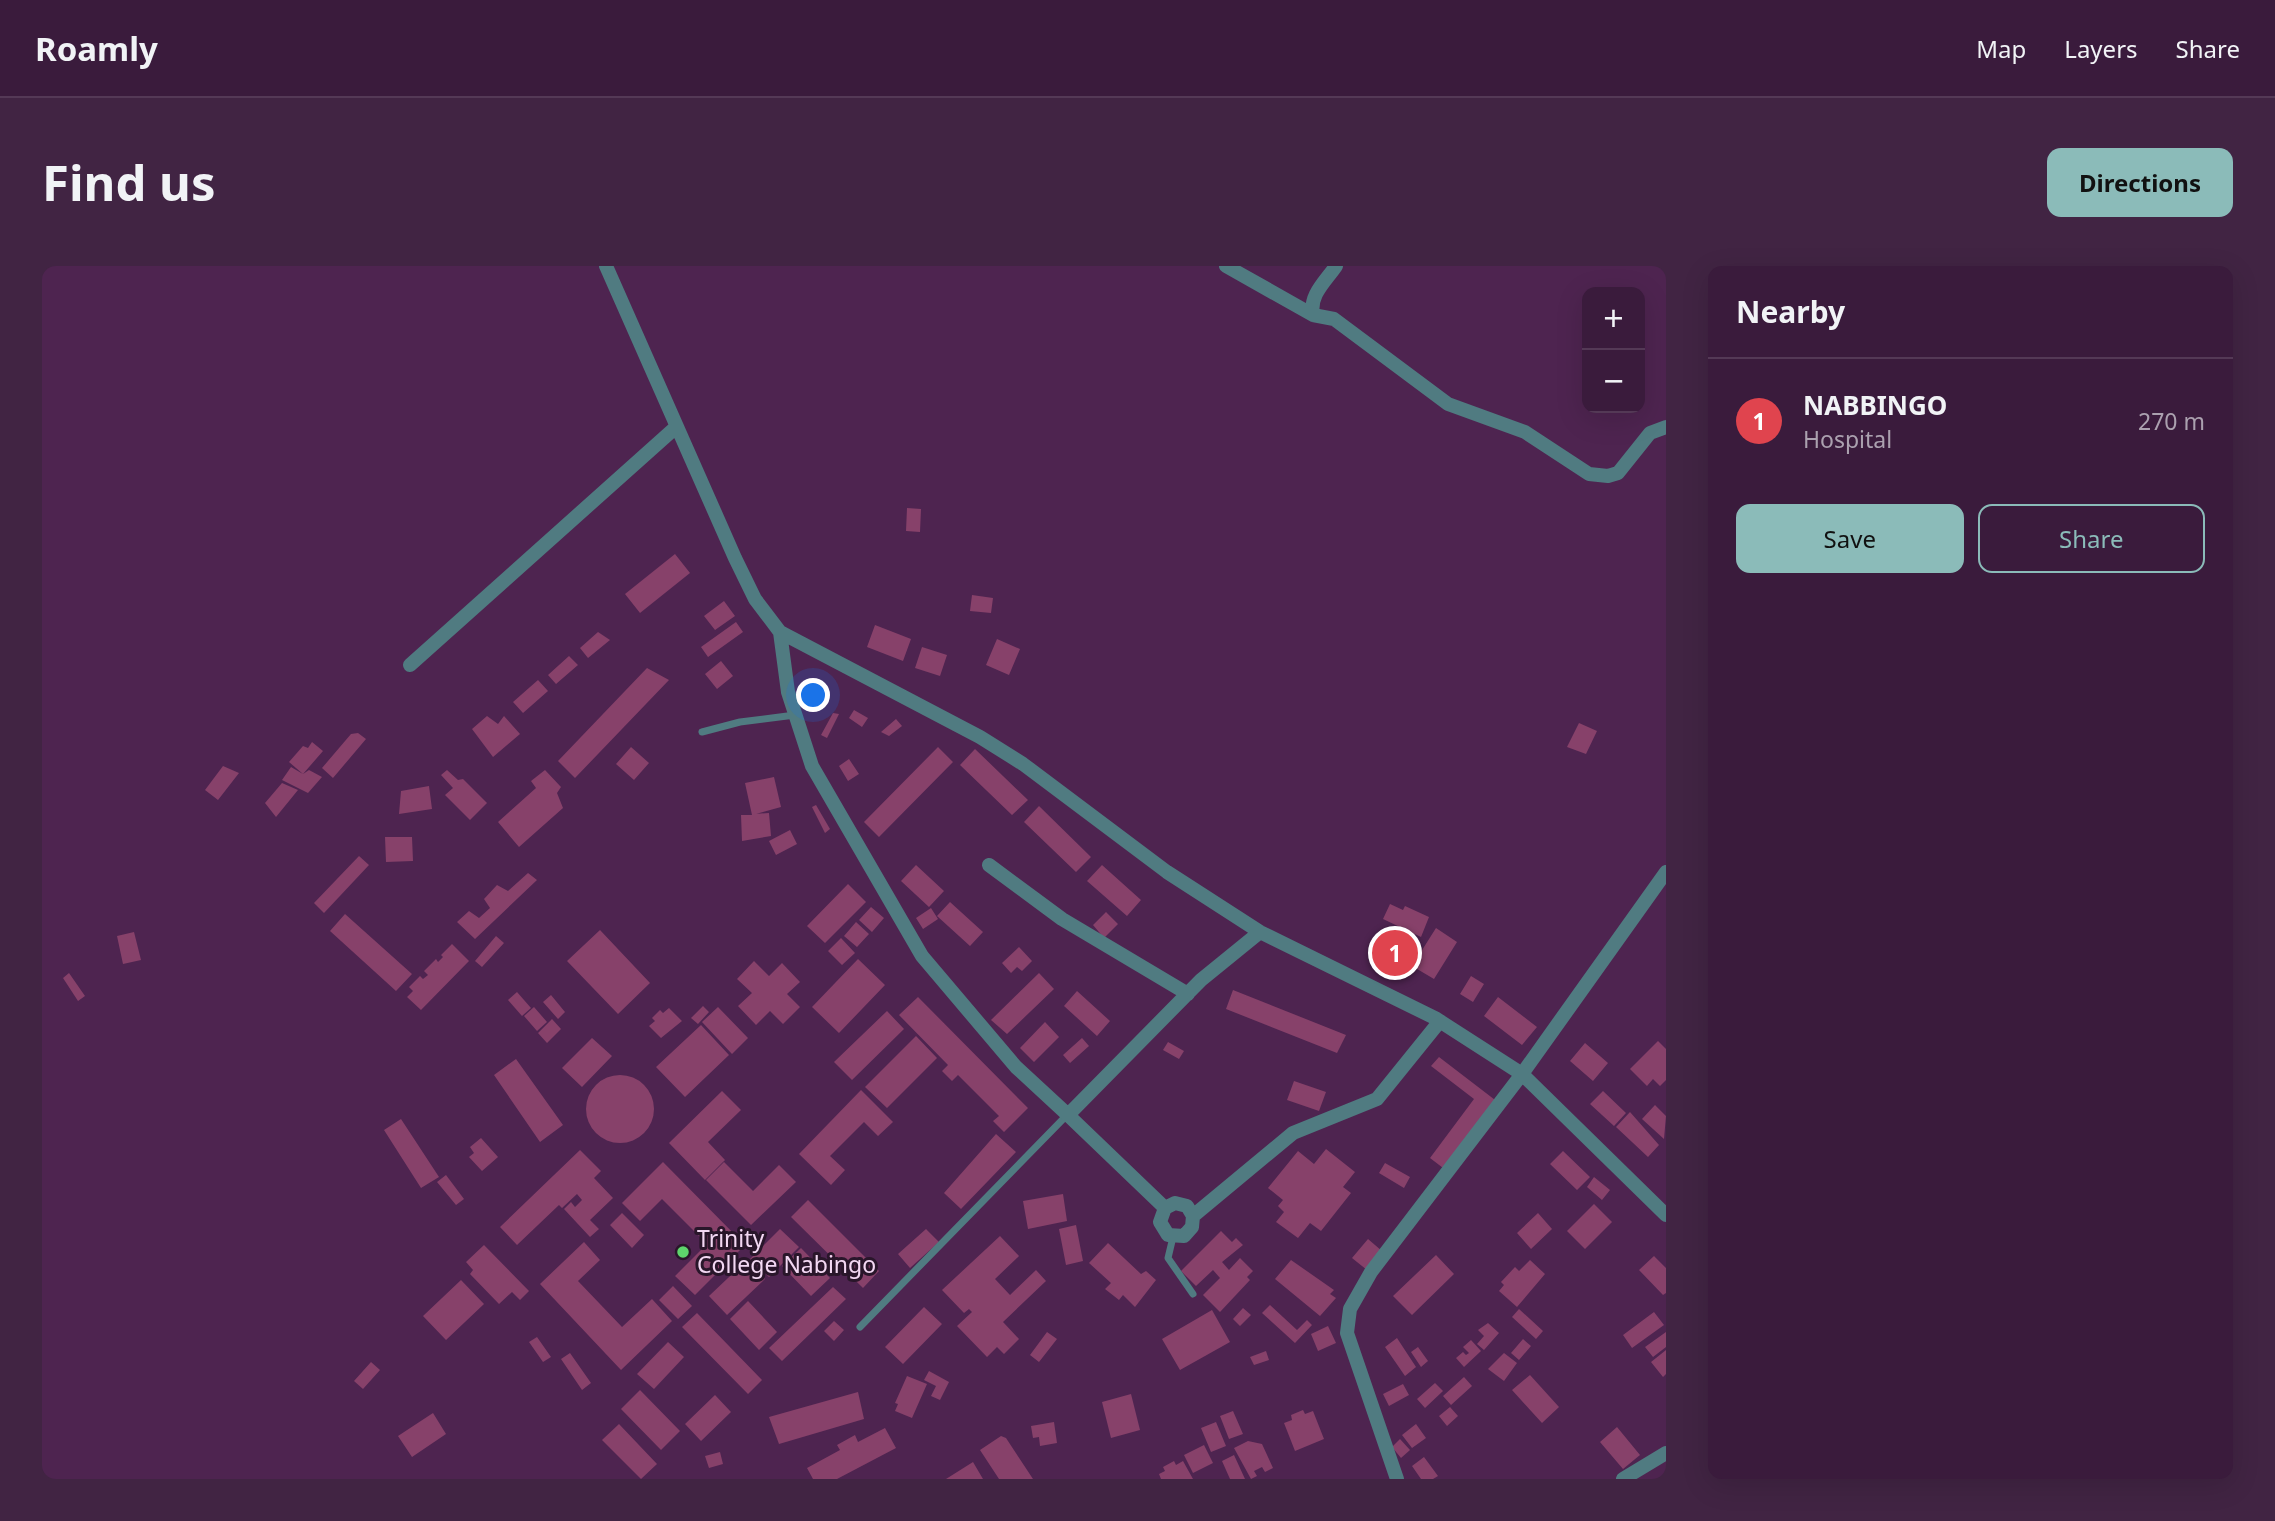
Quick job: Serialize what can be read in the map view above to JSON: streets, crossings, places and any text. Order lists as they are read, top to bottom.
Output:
{
  "places": ["Trinity College Nabingo"],
  "page": {
    "header": "Roamly",
    "nav": ["Map", "Layers", "Share"],
    "buttons": [
      "Directions",
      ["Save", "Share"]
    ],
    "title": "Find us",
    "heading": "Nearby",
    "map_buttons": ["+", "−"],
    "list": [
      {
        "mark": "1",
        "name": "NABBINGO",
        "note": "Hospital",
        "value": "270 m"
      }
    ],
    "pins": "1"
  }
}
